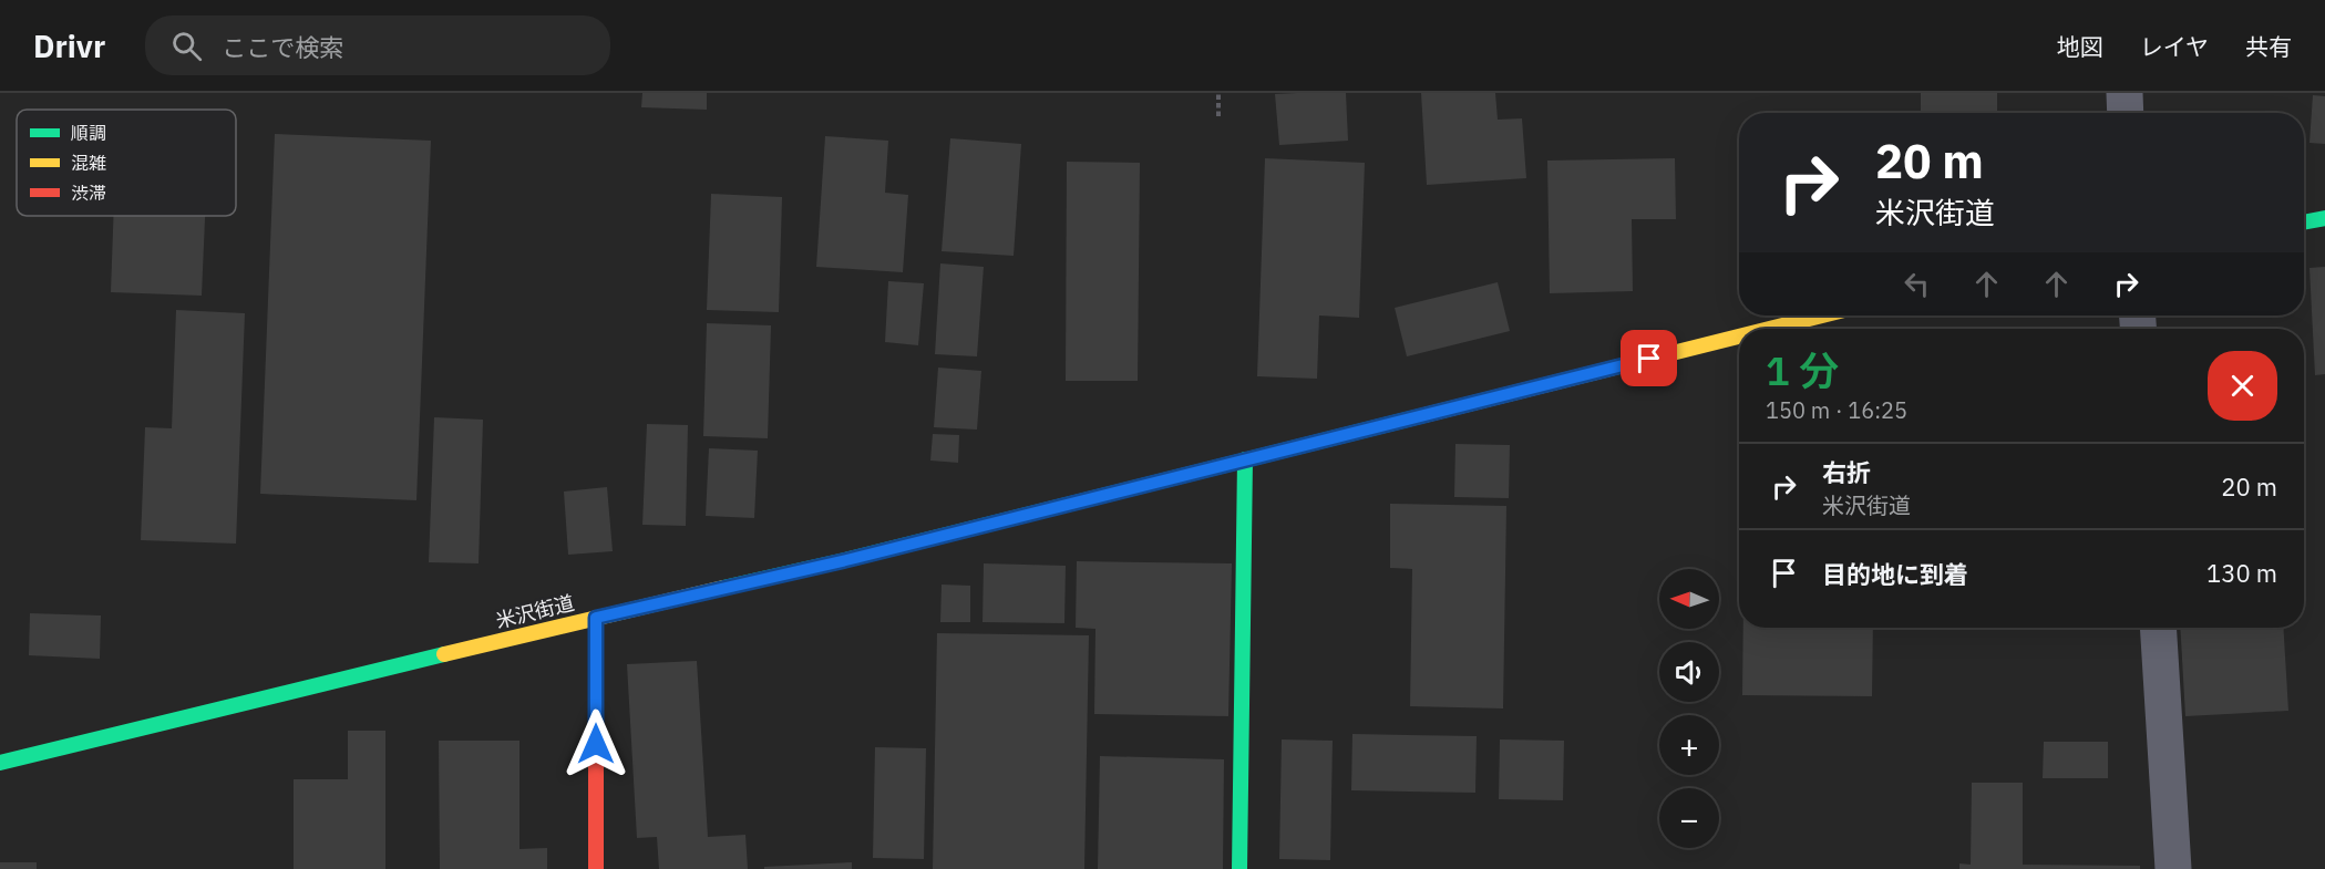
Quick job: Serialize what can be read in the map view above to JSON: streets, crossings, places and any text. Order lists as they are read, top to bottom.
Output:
{
  "streets": {
    "main road": ["米沢街道"]
  },
  "legend": ["順調", "混雑", "渋滞"],
  "north": "left",
  "page": {
    "header": "Drivr",
    "search": "ここで検索",
    "nav": ["地図", "レイヤ", "共有"],
    "turn": ["20 m", "米沢街道"],
    "heading": ["1 分", "150 m · 16:25"],
    "list": [
      {
        "name": "右折",
        "note": "米沢街道",
        "value": "20 m"
      },
      {
        "name": "目的地に到着",
        "value": "130 m"
      }
    ],
    "map_buttons": ["+", "−"]
  }
}
